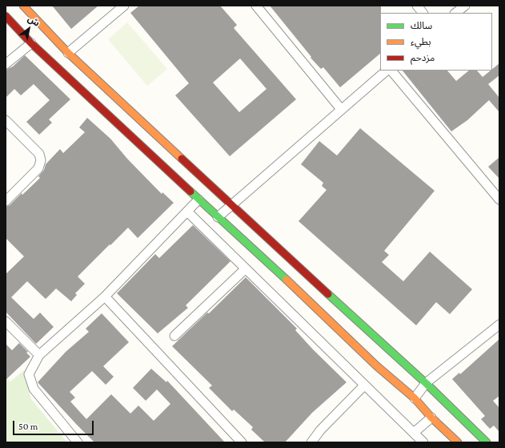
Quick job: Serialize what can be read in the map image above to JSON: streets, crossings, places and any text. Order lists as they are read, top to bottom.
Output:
{
  "legend": ["سالك", "بطيء", "مزدحم"],
  "scale_bar": "50 m",
  "north": "top right"
}
